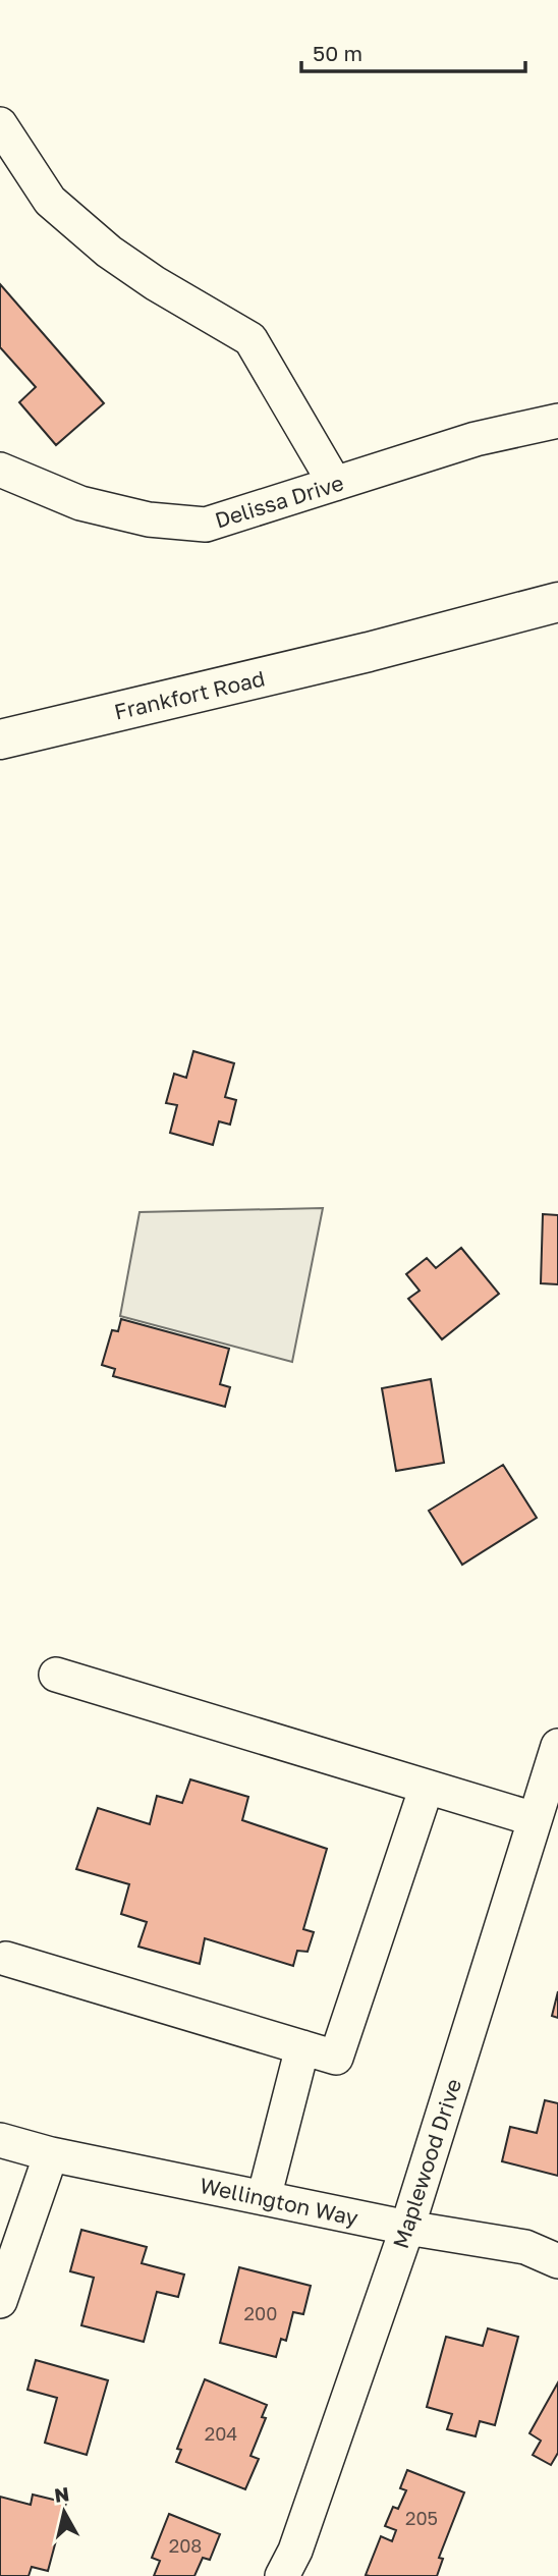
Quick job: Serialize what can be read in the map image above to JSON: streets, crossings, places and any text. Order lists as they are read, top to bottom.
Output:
{
  "streets": {
    "main road": ["Frankfort Road"],
    "street": ["Delissa Drive", "Maplewood Drive", "Wellington Way"]
  },
  "crossings": [
    ["Maplewood Drive", "Wellington Way"]
  ],
  "house_numbers": [
    "200",
    "204",
    "205",
    "208"
  ],
  "scale_bar": "50 m",
  "north": "top"
}
